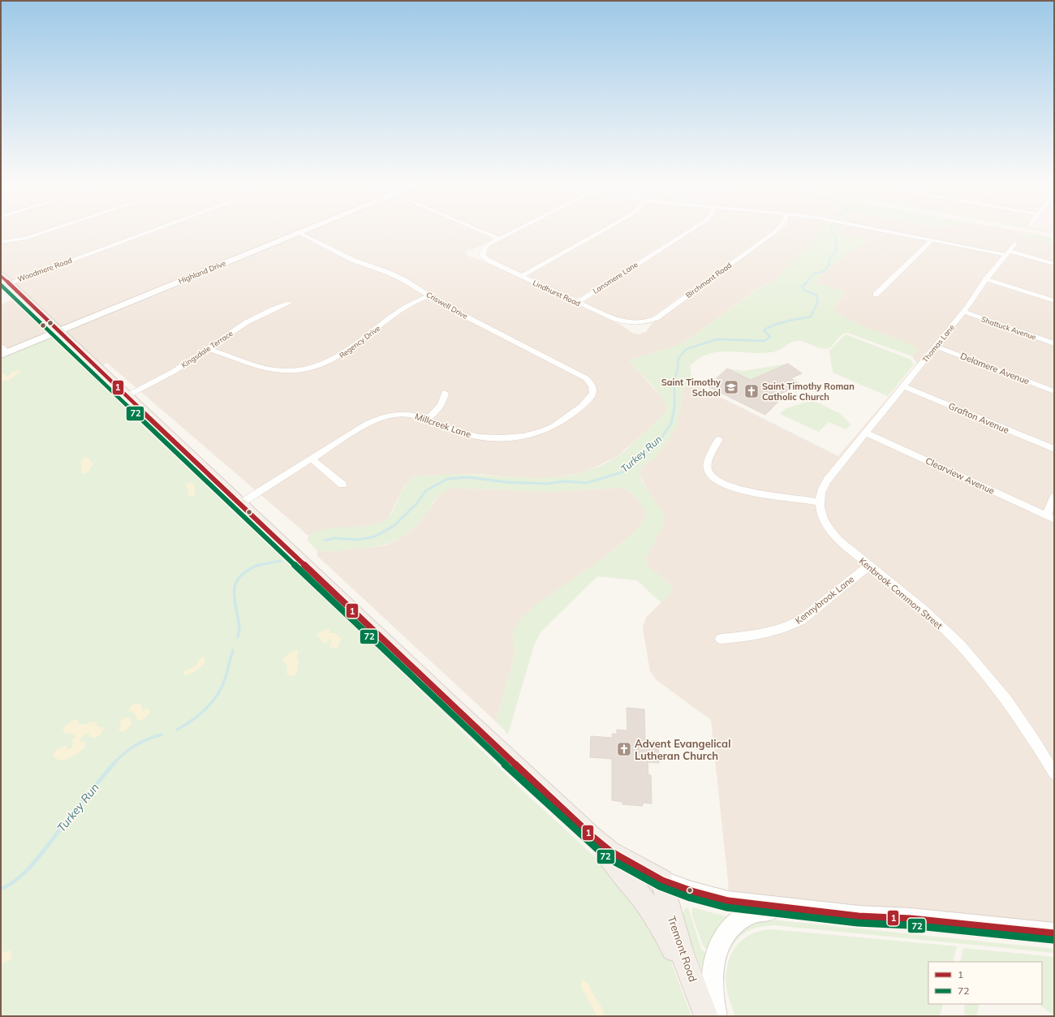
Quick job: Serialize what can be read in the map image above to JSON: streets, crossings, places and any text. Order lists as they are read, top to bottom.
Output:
{
  "streets": {
    "main road": ["Tremont Road"],
    "street": [
      "Woodmere Road",
      "Highland Drive",
      "Lansmere Lane",
      "Birchmont Road",
      "Lindhurst Road",
      "Criswell Drive",
      "Shattuck Avenue",
      "Regency Drive",
      "Thomas Lane",
      "Kingsdale Terrace",
      "Delamere Avenue",
      "Grafton Avenue",
      "Millcreek Lane",
      "Clearview Avenue",
      "Kenbrook Common Street",
      "Kennybrook Lane"
    ]
  },
  "crossings": [
    ["Highland Drive", "Criswell Drive"],
    ["Lansmere Lane", "Lindhurst Road"],
    ["Birchmont Road", "Lindhurst Road"],
    ["Criswell Drive", "Regency Drive"],
    ["Criswell Drive", "Millcreek Lane"],
    ["Shattuck Avenue", "Thomas Lane"],
    ["Regency Drive", "Kingsdale Terrace"],
    ["Thomas Lane", "Delamere Avenue"],
    ["Thomas Lane", "Grafton Avenue"],
    ["Thomas Lane", "Clearview Avenue"],
    ["Thomas Lane", "Kenbrook Common Street"],
    ["Kenbrook Common Street", "Kennybrook Lane"]
  ],
  "water": ["Turkey Run"],
  "places": {
    "school or university": ["Saint Timothy School"],
    "church": ["Saint Timothy Roman Catholic Church", "Advent Evangelical Lutheran Church"]
  },
  "lines": ["transit line 1", "transit line 72"],
  "legend": ["1", "72"]
}
